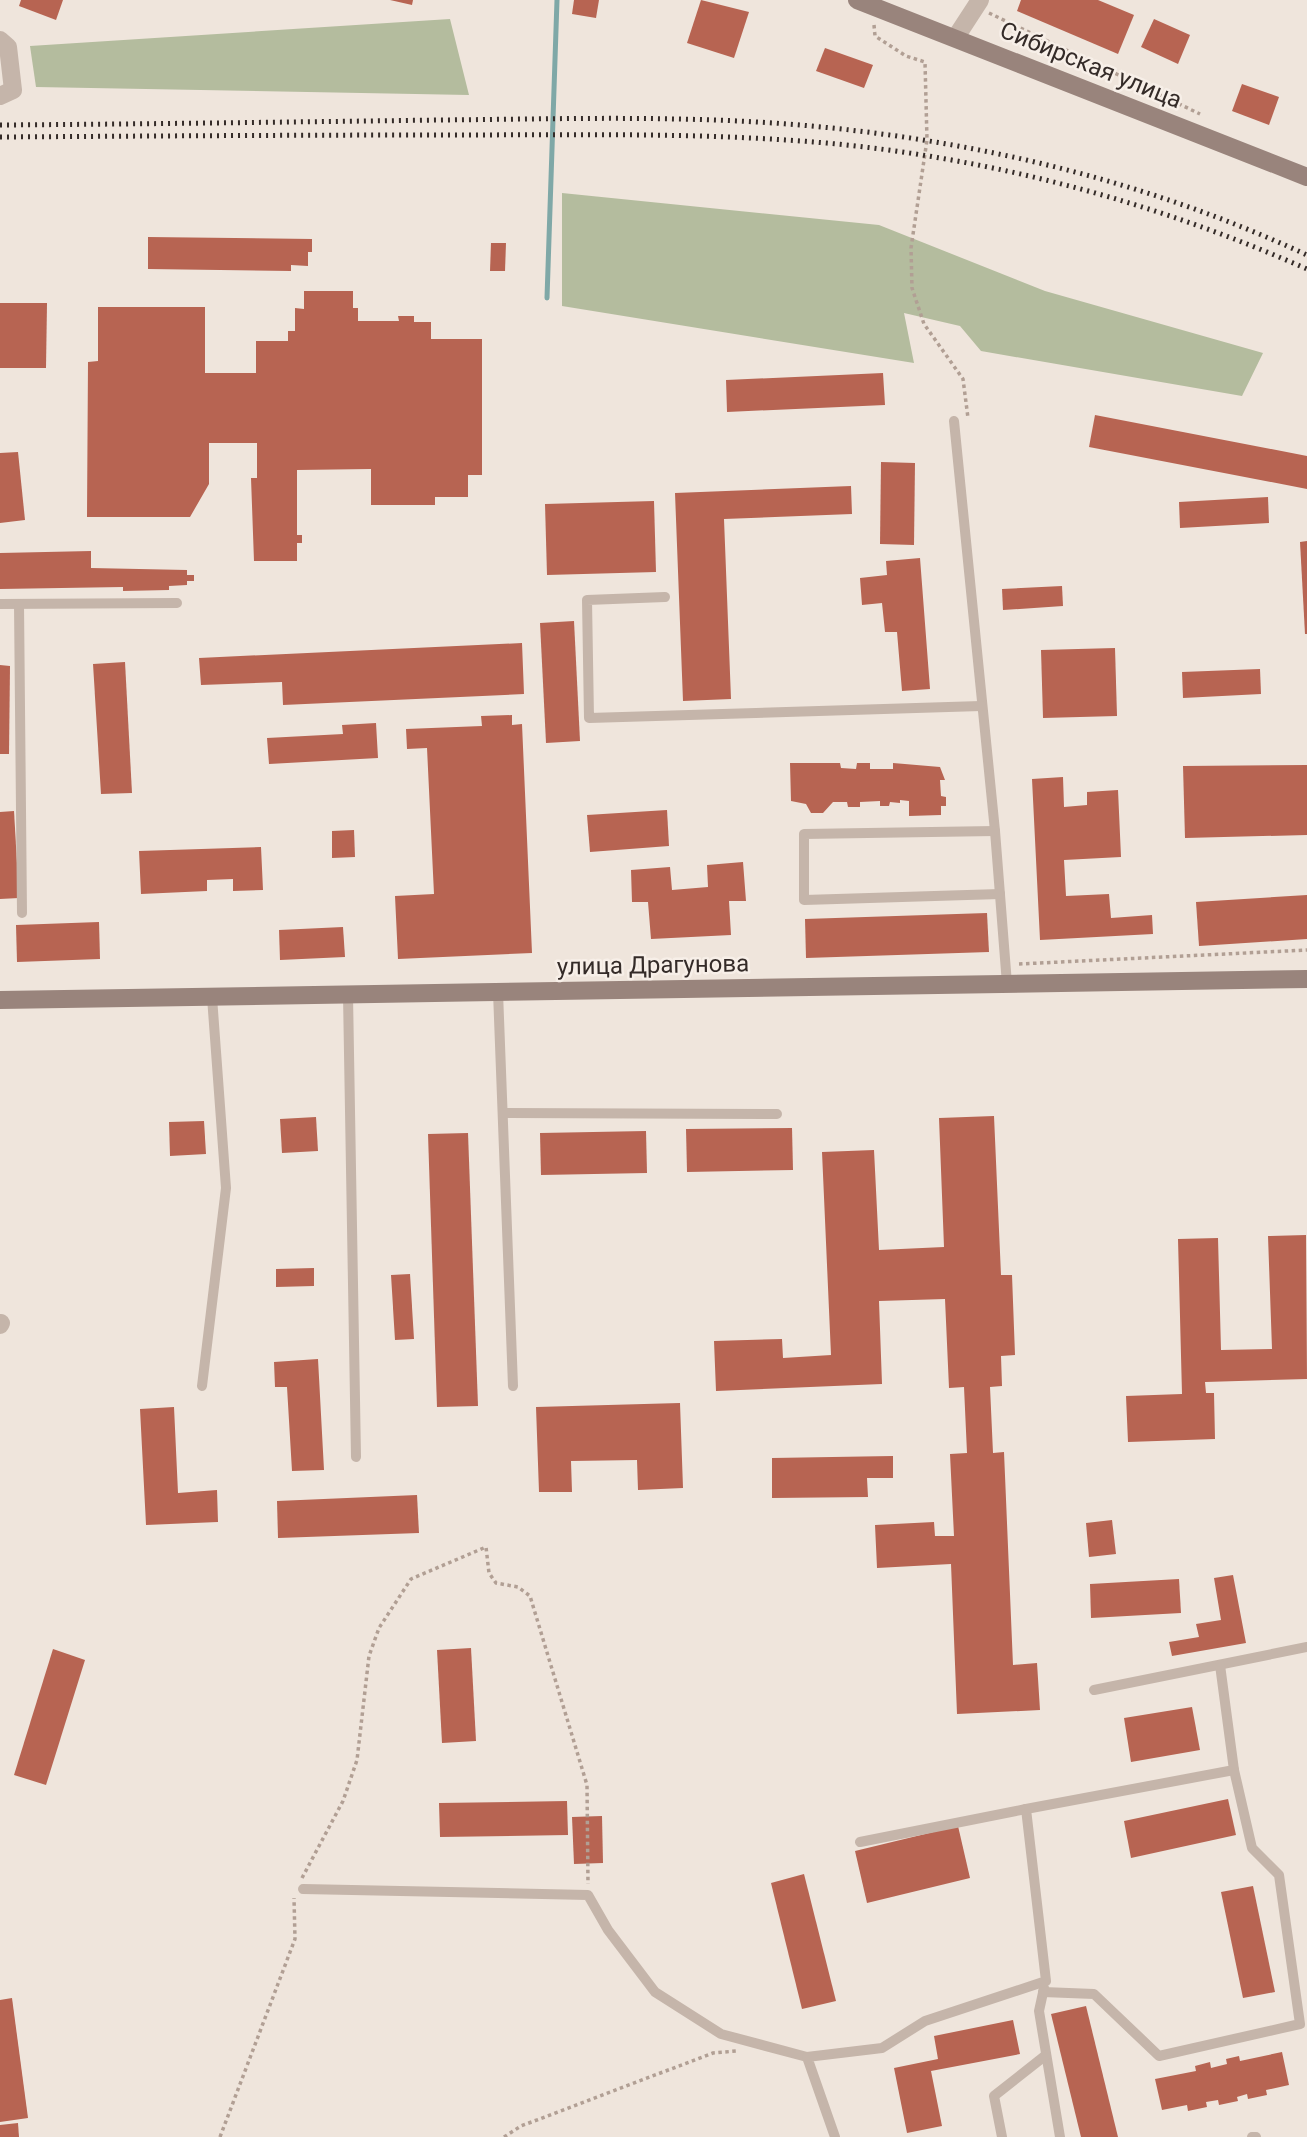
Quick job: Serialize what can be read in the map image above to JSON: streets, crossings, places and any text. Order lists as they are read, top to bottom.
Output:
{
  "streets": {
    "main road": ["Сибирская улица", "улица Драгунова"]
  }
}
